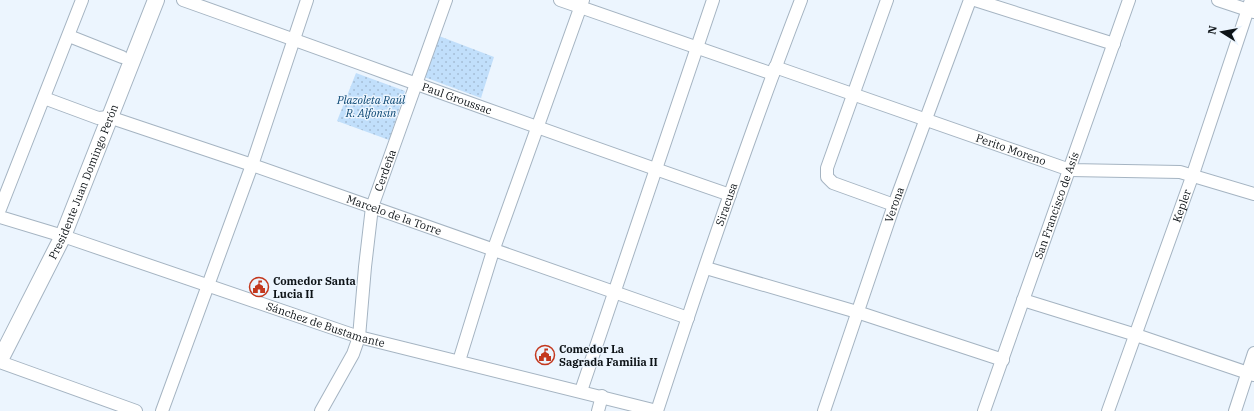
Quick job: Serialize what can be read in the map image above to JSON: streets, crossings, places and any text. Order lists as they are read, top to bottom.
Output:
{
  "streets": {
    "main road": ["Presidente Juan Domingo Perón"],
    "street": [
      "Paul Groussac",
      "Perito Moreno",
      "Cerdeña",
      "Siracusa",
      "Verona",
      "San Francisco de Asís",
      "Kepler",
      "Marcelo de la Torre",
      "Sánchez de Bustamante"
    ]
  },
  "crossings": [
    ["Paul Groussac", "Cerdeña"],
    ["Paul Groussac", "Siracusa"],
    ["Perito Moreno", "Siracusa"],
    ["Perito Moreno", "Verona"],
    ["Perito Moreno", "San Francisco de Asís"],
    ["Perito Moreno", "Kepler"],
    ["Cerdeña", "Marcelo de la Torre"],
    ["Cerdeña", "Sánchez de Bustamante"],
    ["Presidente Juan Domingo Perón", "Marcelo de la Torre"],
    ["Presidente Juan Domingo Perón", "Sánchez de Bustamante"],
    ["Siracusa", "Marcelo de la Torre"],
    ["Siracusa", "Sánchez de Bustamante"]
  ],
  "parks": ["Plazoleta Raúl R. Alfonsín"],
  "places": {
    "public building": ["Comedor Santa Lucia II", "Comedor La Sagrada Familia II"]
  },
  "north": "left"
}
